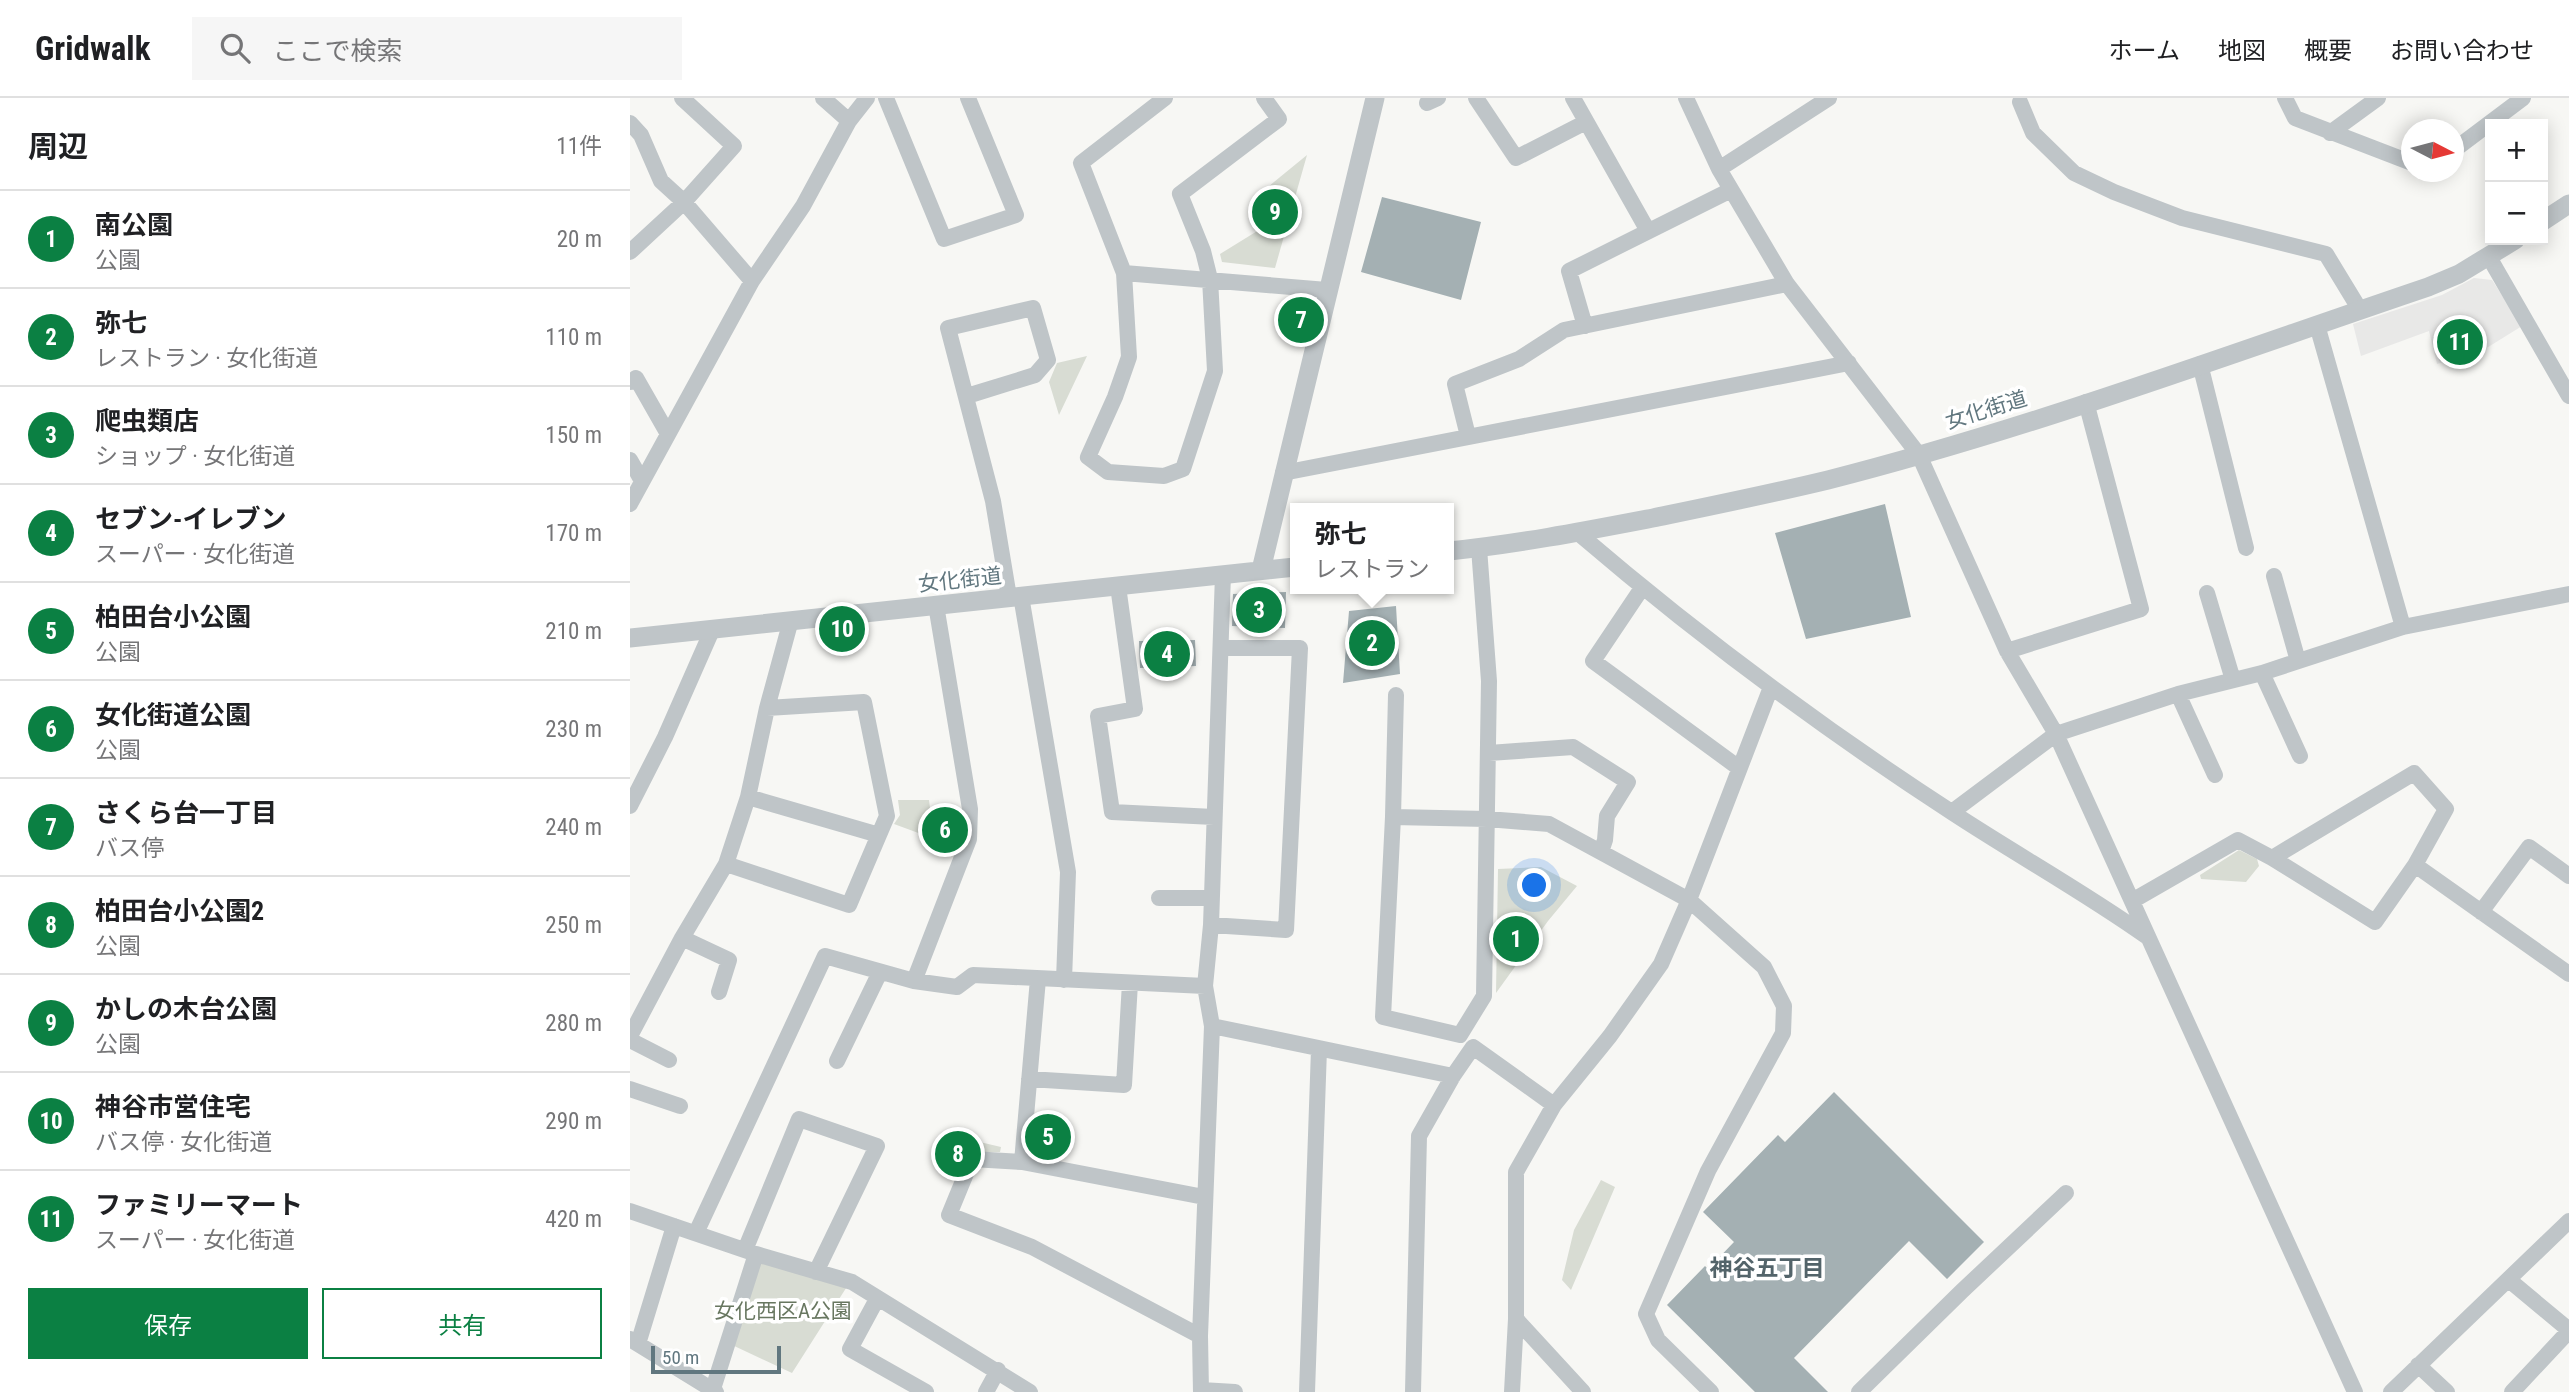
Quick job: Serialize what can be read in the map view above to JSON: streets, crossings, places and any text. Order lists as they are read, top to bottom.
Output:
{
  "streets": {
    "street": ["女化街道"]
  },
  "districts": ["神谷五丁目"],
  "parks": ["女化西区A公園"],
  "scale_bar": "50 m",
  "north": "right",
  "page": {
    "header": "Gridwalk",
    "search": "ここで検索",
    "nav": [
      "ホーム",
      "地図",
      "概要",
      "お問い合わせ"
    ],
    "heading": ["周辺", "11件"],
    "map_buttons": ["+", "−"],
    "pins": [
      "9",
      "7",
      "11",
      "3",
      "10",
      "2",
      "4",
      "6",
      "1",
      "5",
      "8"
    ],
    "list": [
      {
        "mark": "1",
        "name": "南公園",
        "note": "公園",
        "value": "20 m"
      },
      {
        "mark": "2",
        "name": "弥七",
        "note": "レストラン · 女化街道",
        "value": "110 m"
      },
      {
        "mark": "3",
        "name": "爬虫類店",
        "note": "ショップ · 女化街道",
        "value": "150 m"
      },
      {
        "mark": "4",
        "name": "セブン-イレブン",
        "note": "スーパー · 女化街道",
        "value": "170 m"
      },
      {
        "mark": "5",
        "name": "柏田台小公園",
        "note": "公園",
        "value": "210 m"
      },
      {
        "mark": "6",
        "name": "女化街道公園",
        "note": "公園",
        "value": "230 m"
      },
      {
        "mark": "7",
        "name": "さくら台一丁目",
        "note": "バス停",
        "value": "240 m"
      },
      {
        "mark": "8",
        "name": "柏田台小公園2",
        "note": "公園",
        "value": "250 m"
      },
      {
        "mark": "9",
        "name": "かしの木台公園",
        "note": "公園",
        "value": "280 m"
      },
      {
        "mark": "10",
        "name": "神谷市営住宅",
        "note": "バス停 · 女化街道",
        "value": "290 m"
      },
      {
        "mark": "11",
        "name": "ファミリーマート",
        "note": "スーパー · 女化街道",
        "value": "420 m"
      }
    ],
    "popup": ["弥七", "レストラン"],
    "buttons": ["保存", "共有"],
    "scale": "50 m"
  }
}
